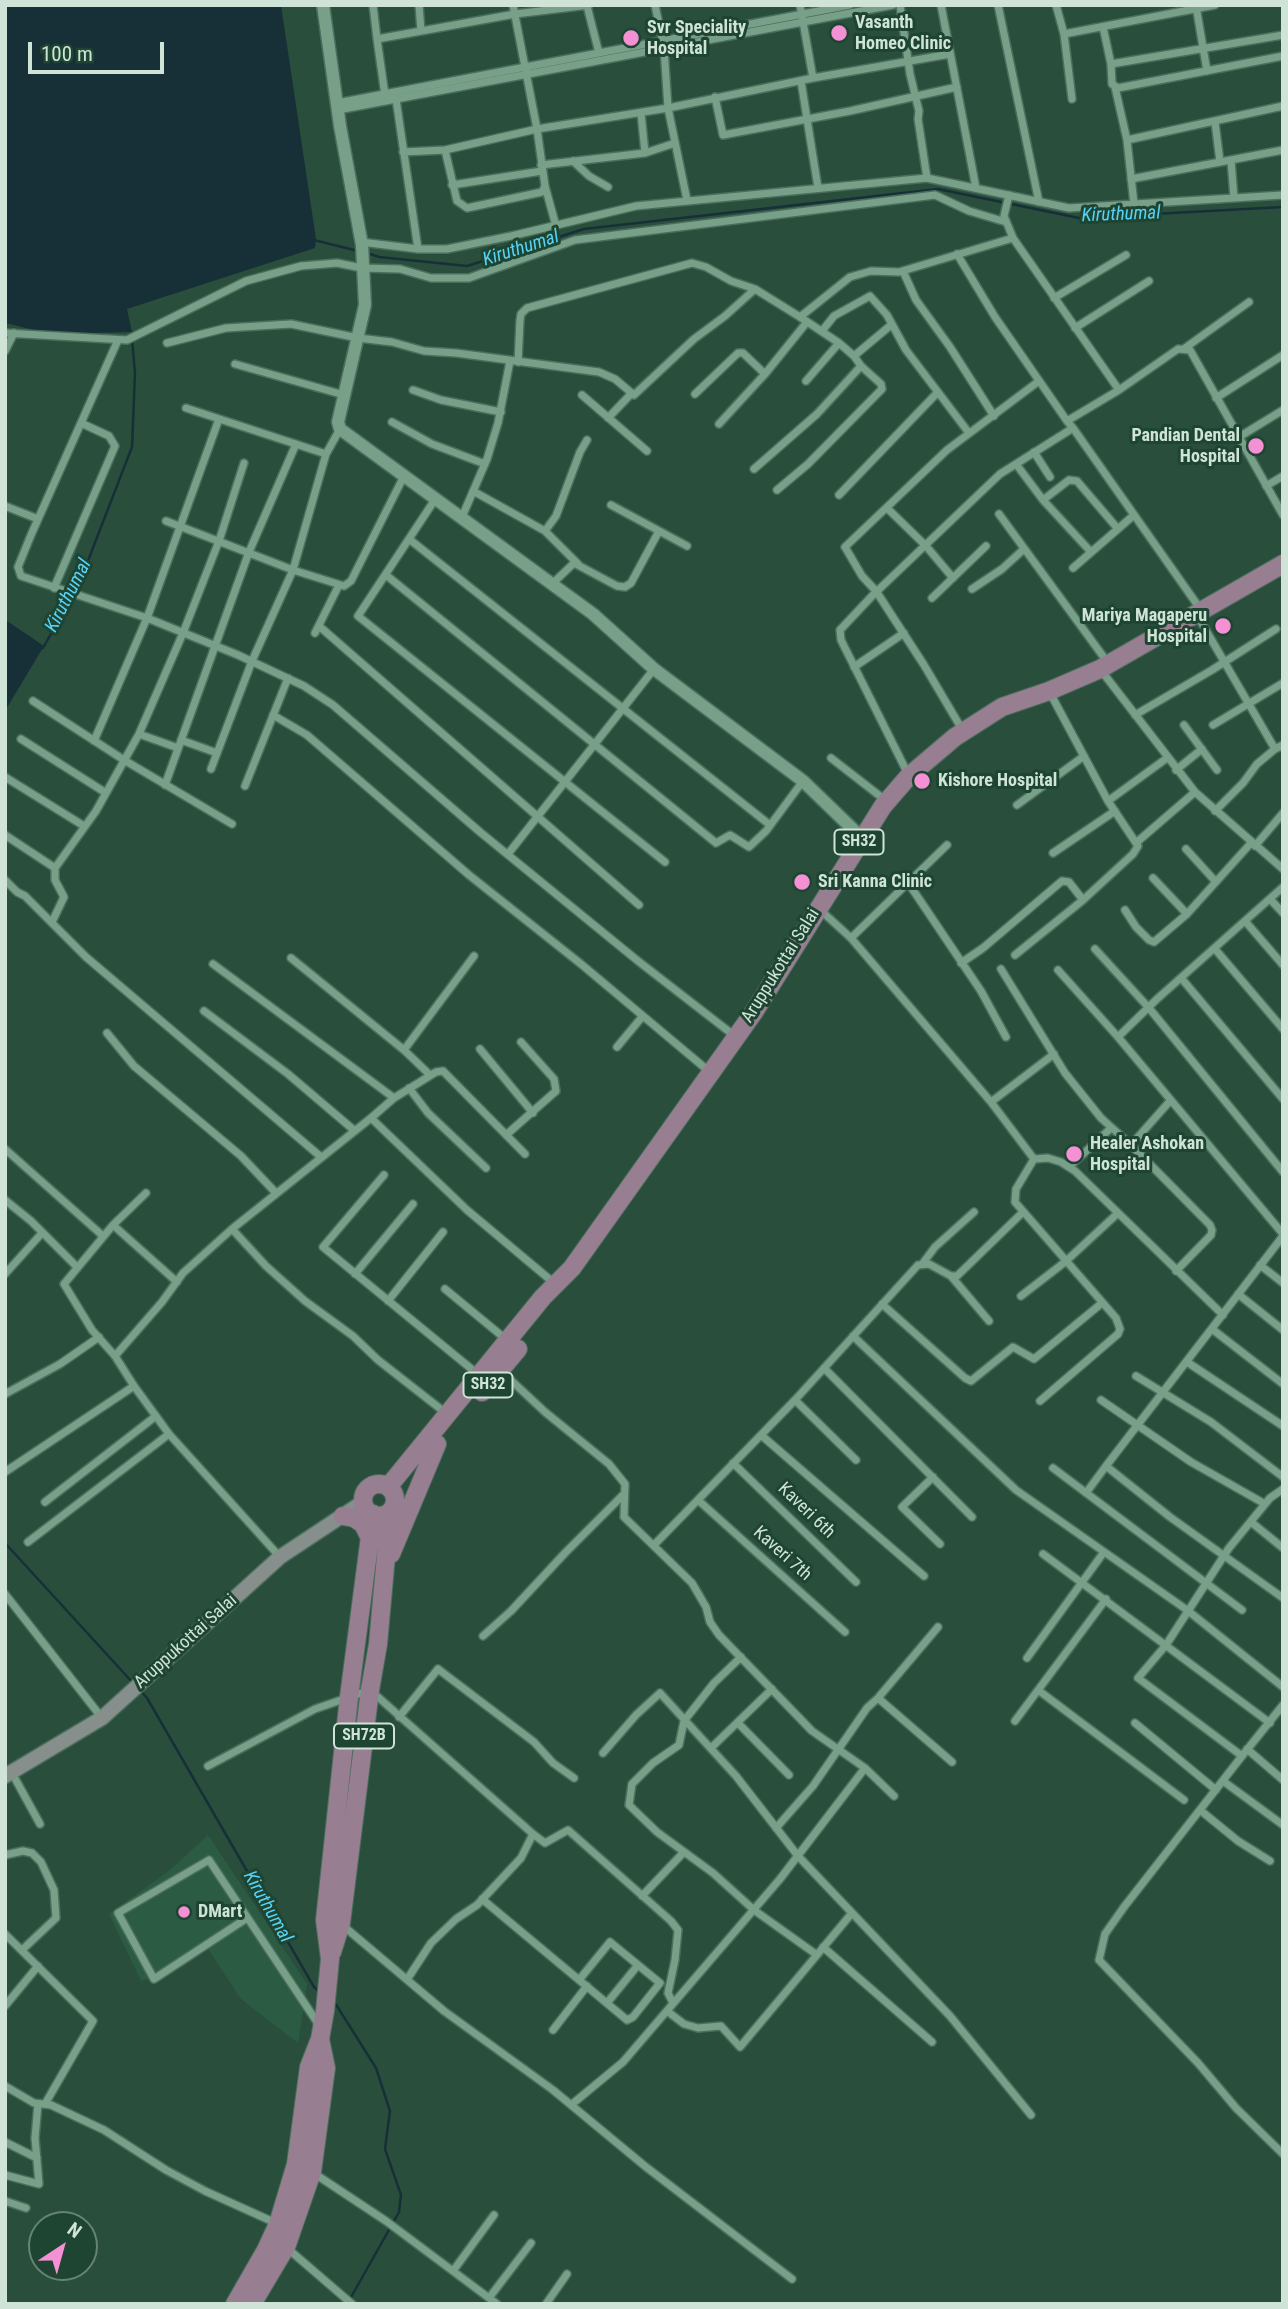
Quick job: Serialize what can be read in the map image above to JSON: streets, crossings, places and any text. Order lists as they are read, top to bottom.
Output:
{
  "streets": {
    "main road": ["SH32", "Aruppukottai Salai", "SH72B"],
    "street": ["Kaveri 6th", "Kaveri 7th"]
  },
  "crossings": [
    ["Aruppukottai Salai", "SH72B"]
  ],
  "water": ["Kiruthumal"],
  "places": [
    "Vasanth Homeo Clinic",
    "Svr Speciality Hospital",
    "Pandian Dental Hospital",
    "Mariya Magaperu Hospital",
    "Kishore Hospital",
    "Sri Kanna Clinic",
    "Healer Ashokan Hospital",
    "DMart"
  ],
  "scale_bar": "100 m",
  "north": "top right"
}
